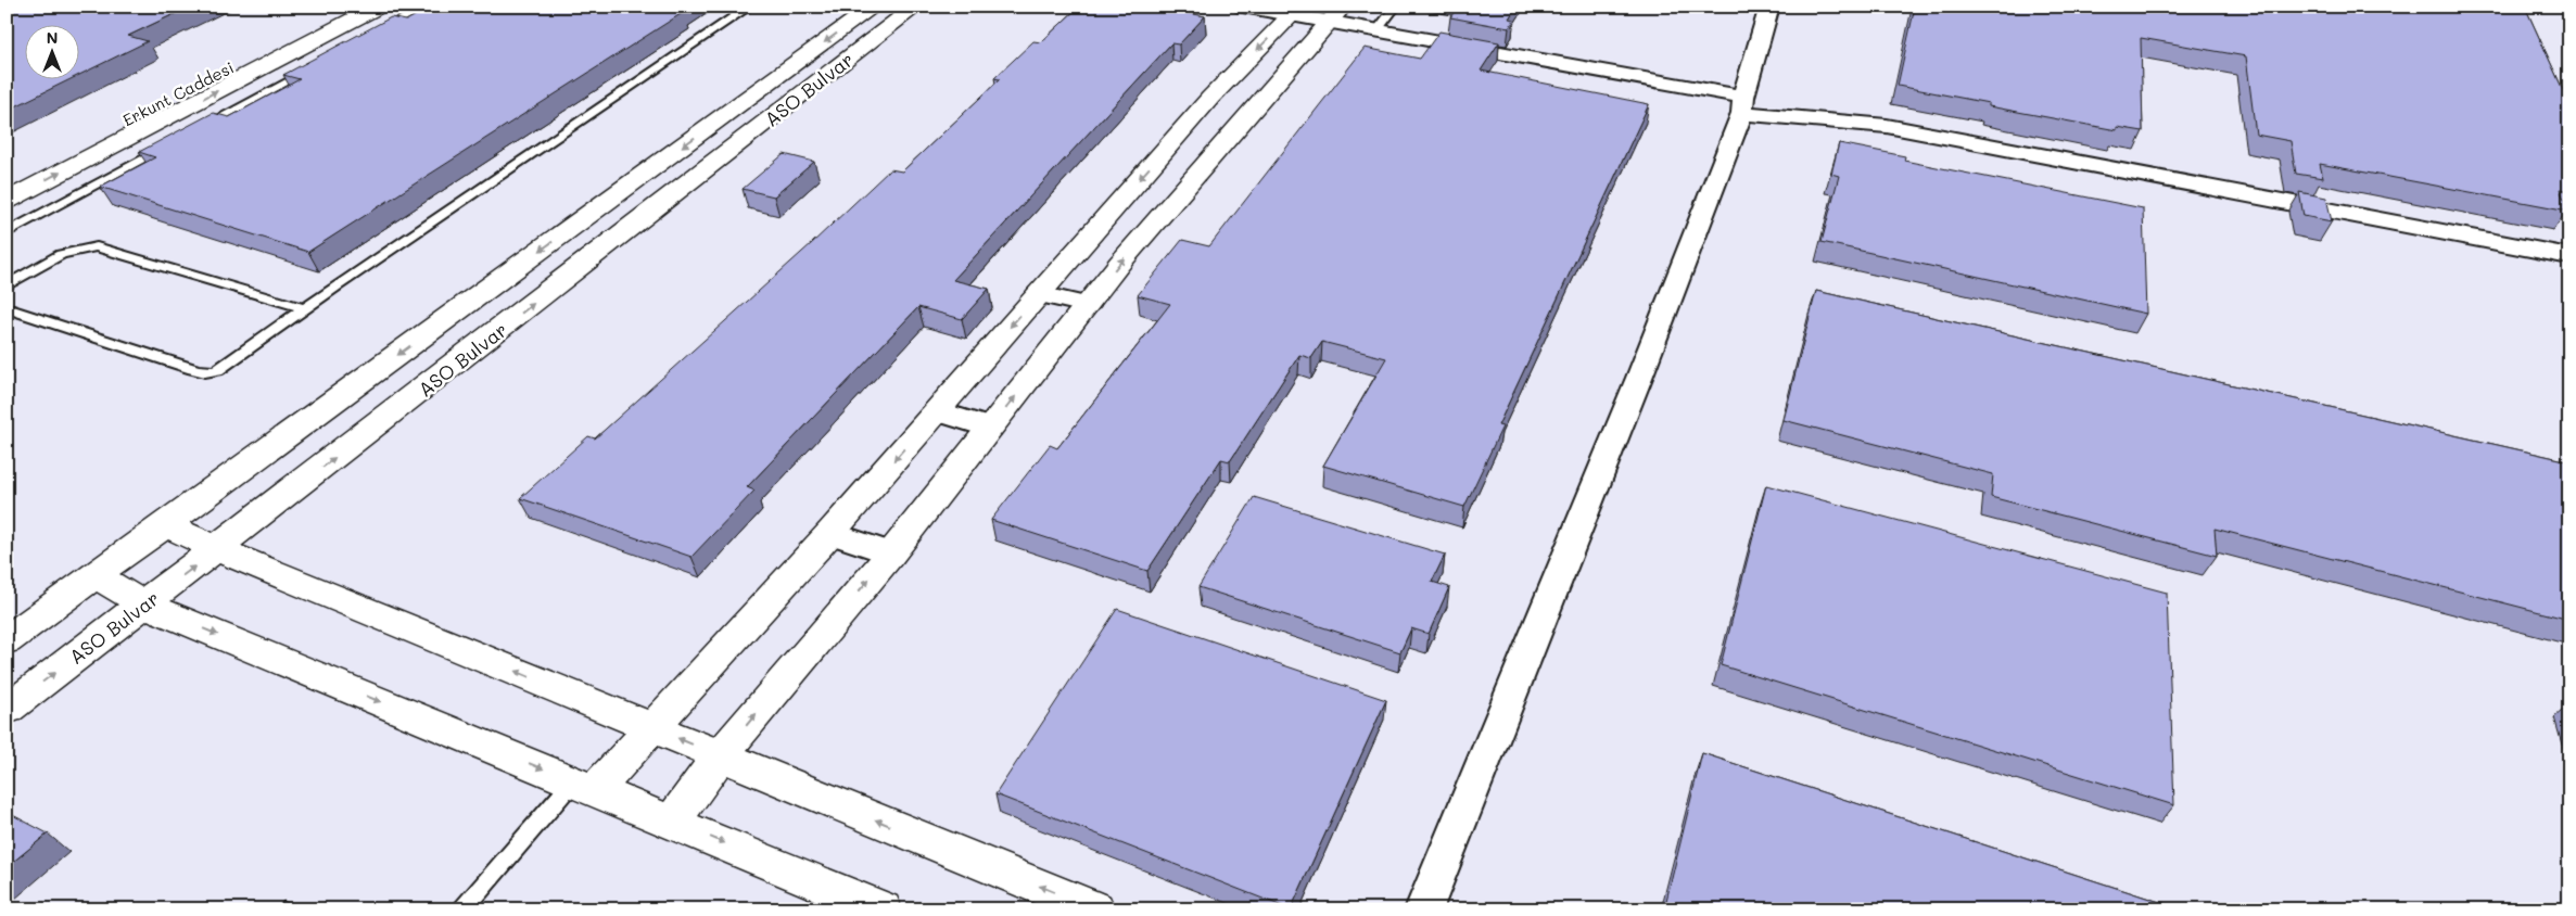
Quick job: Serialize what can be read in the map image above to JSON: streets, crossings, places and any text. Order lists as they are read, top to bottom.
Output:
{
  "streets": {
    "street": ["ASO Bulvar", "Erkunt Caddesi"]
  },
  "north": "top"
}
